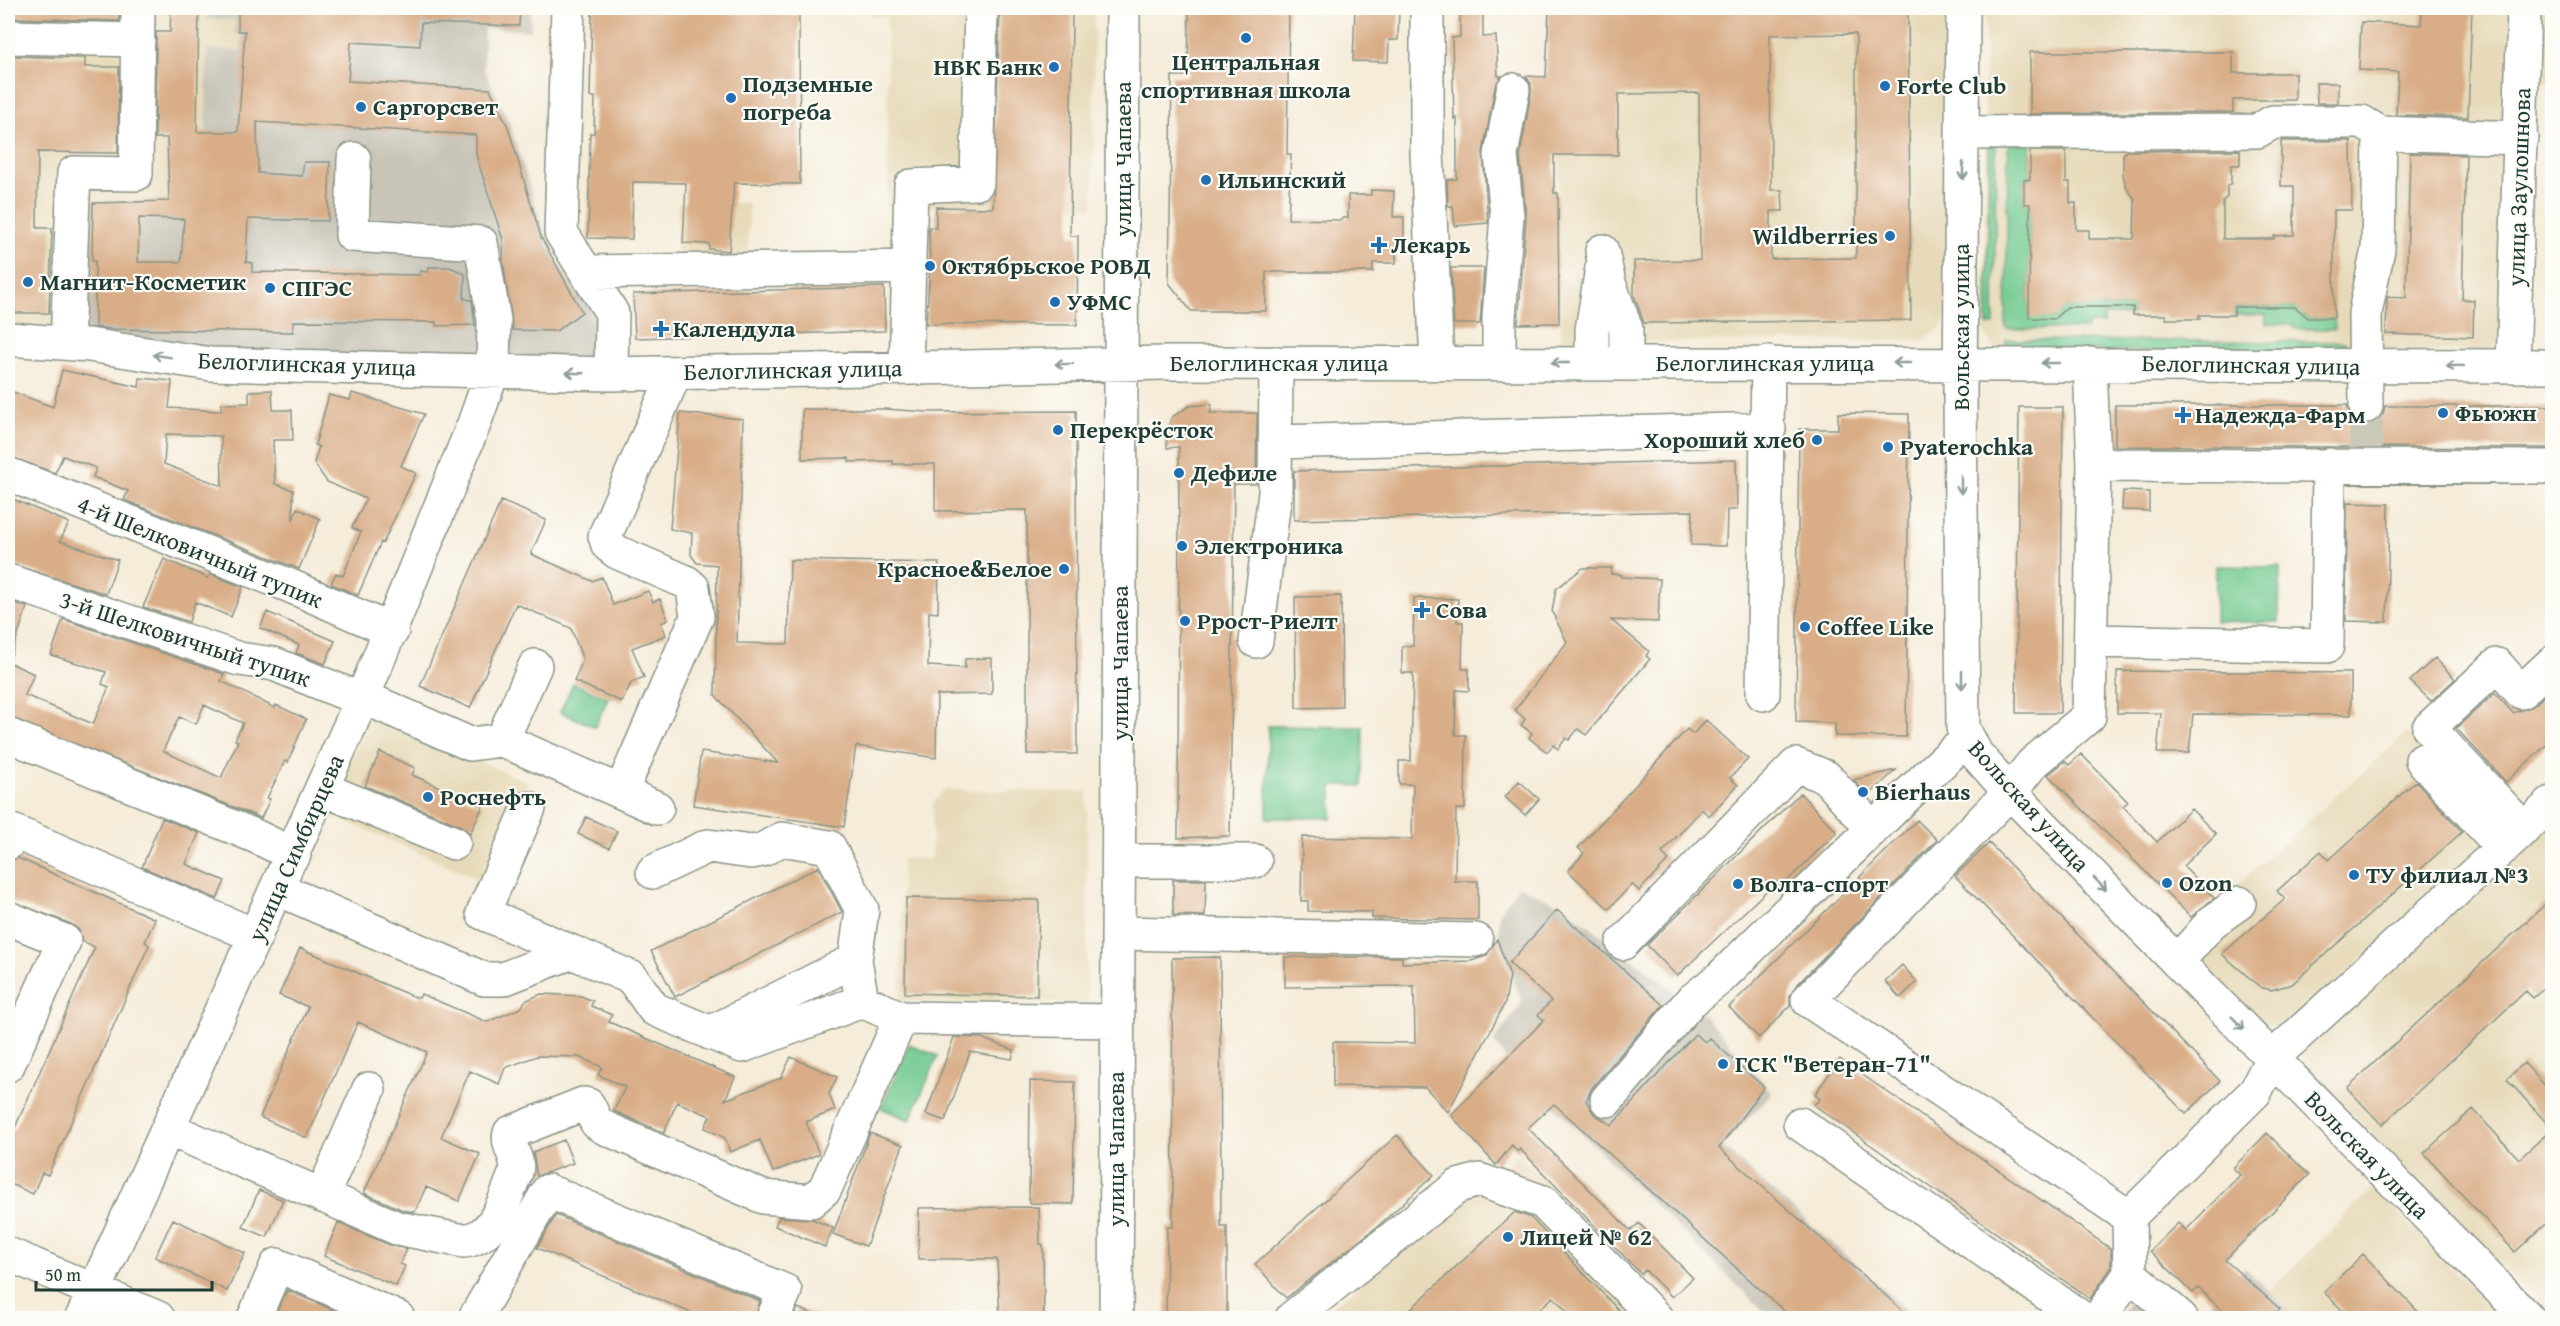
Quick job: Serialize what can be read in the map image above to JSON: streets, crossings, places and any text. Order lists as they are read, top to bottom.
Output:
{
  "streets": {
    "street": [
      "улица Чапаева",
      "улица Заулошнова",
      "Вольская улица",
      "Белоглинская улица",
      "4-й Шелковичный тупик",
      "3-й Шелковичный тупик",
      "улица Симбирцева"
    ]
  },
  "crossings": [
    ["улица Чапаева", "Белоглинская улица"],
    ["улица Заулошнова", "Белоглинская улица"],
    ["Вольская улица", "Белоглинская улица"],
    ["Белоглинская улица", "улица Симбирцева"],
    ["4-й Шелковичный тупик", "улица Симбирцева"],
    ["3-й Шелковичный тупик", "улица Симбирцева"]
  ],
  "places": {
    "other": [
      "Центральная спортивная школа",
      "НВК Банк",
      "Forte Club",
      "Подземные погреба",
      "Саргорсвет",
      "Ильинский",
      "Wildberries",
      "Октябрьское РОВД",
      "Магнит-Косметик",
      "СПГЭС",
      "УФМС",
      "Фьюжн",
      "Перекрёсток",
      "Хороший хлеб",
      "Pyaterochka",
      "Дефиле",
      "Электроника",
      "Красное&Белое",
      "Ррост-Риелт",
      "Coffee Like",
      "Bierhaus",
      "Роснефть",
      "ТУ филиал №3",
      "Ozon",
      "Волга-спорт",
      "ГСК \"Ветеран-71\"",
      "Лицей № 62"
    ],
    "health": [
      "Лекарь",
      "Календула",
      "Надежда-Фарм",
      "Сова"
    ]
  },
  "scale_bar": "50 m"
}
